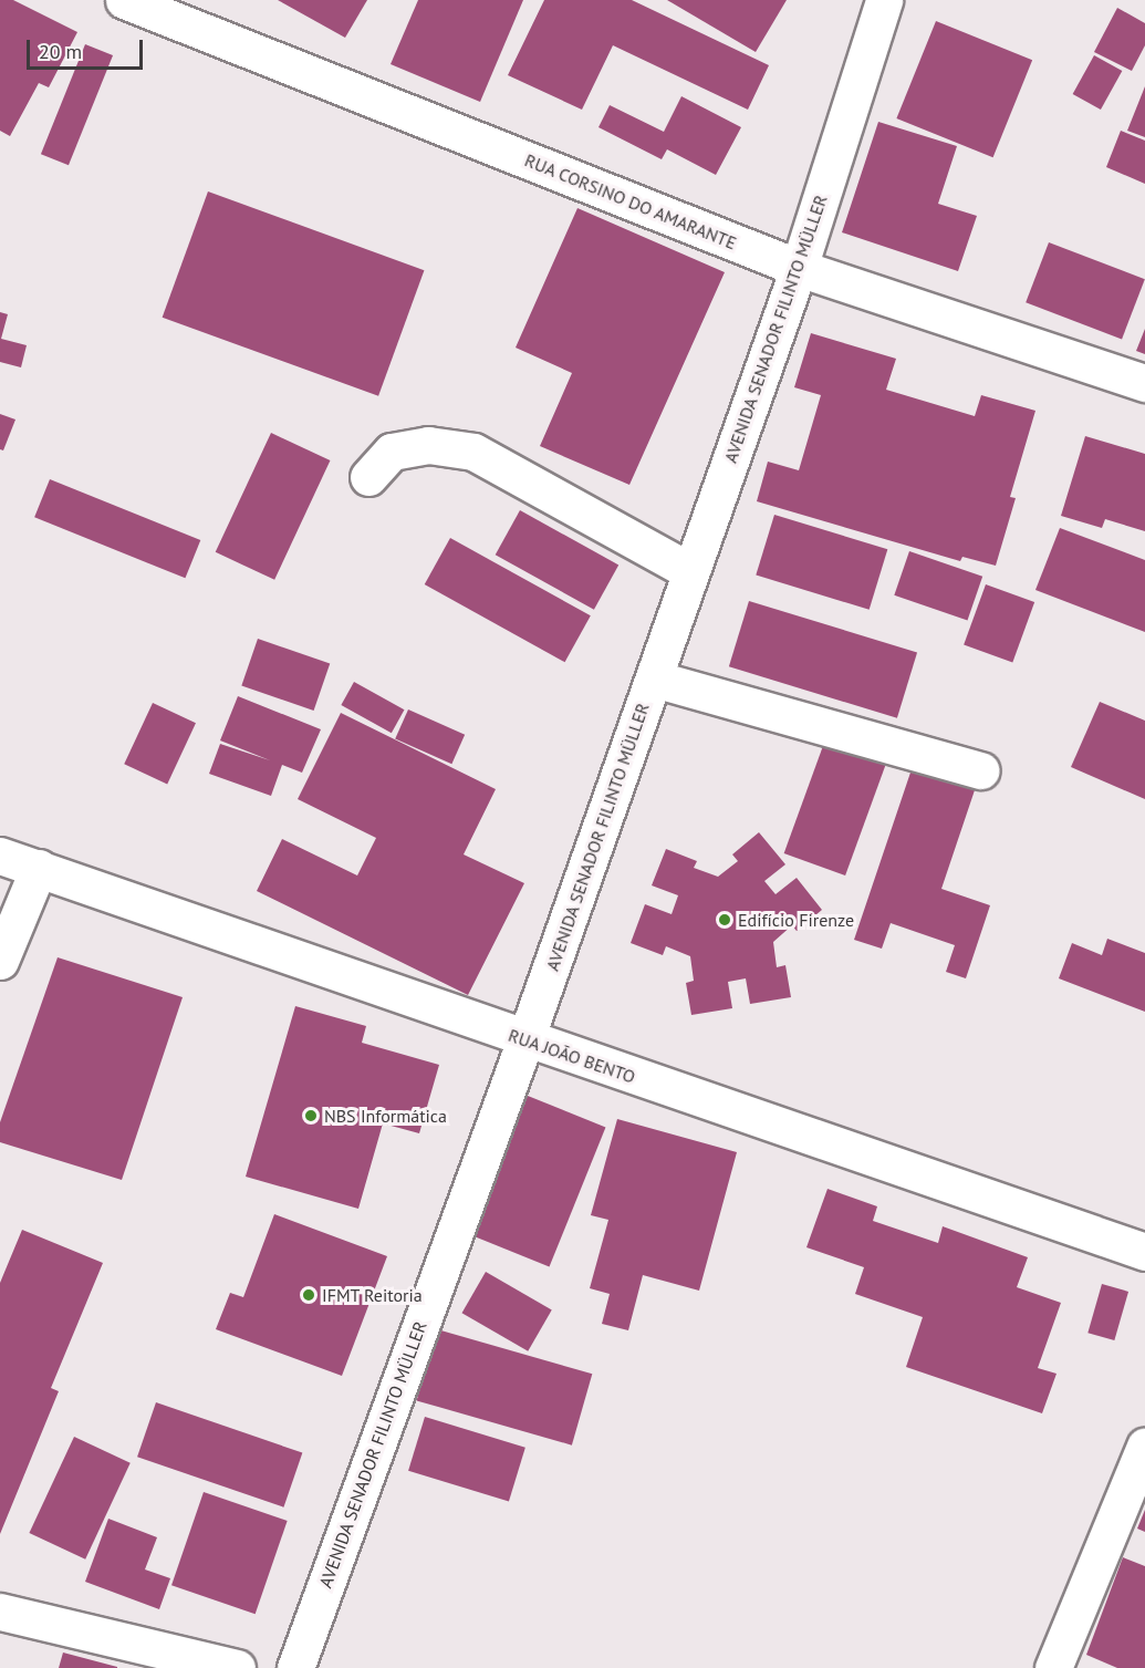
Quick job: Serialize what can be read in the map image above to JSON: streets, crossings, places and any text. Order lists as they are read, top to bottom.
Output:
{
  "streets": {
    "street": ["RUA CORSINO DO AMARANTE", "AVENIDA SENADOR FILINTO MÜLLER", "RUA JOÃO BENTO"]
  },
  "crossings": [
    ["RUA CORSINO DO AMARANTE", "AVENIDA SENADOR FILINTO MÜLLER"],
    ["AVENIDA SENADOR FILINTO MÜLLER", "RUA JOÃO BENTO"]
  ],
  "places": ["Edifício Firenze", "NBS Informática", "IFMT Reitoria"],
  "scale_bar": "20 m"
}
